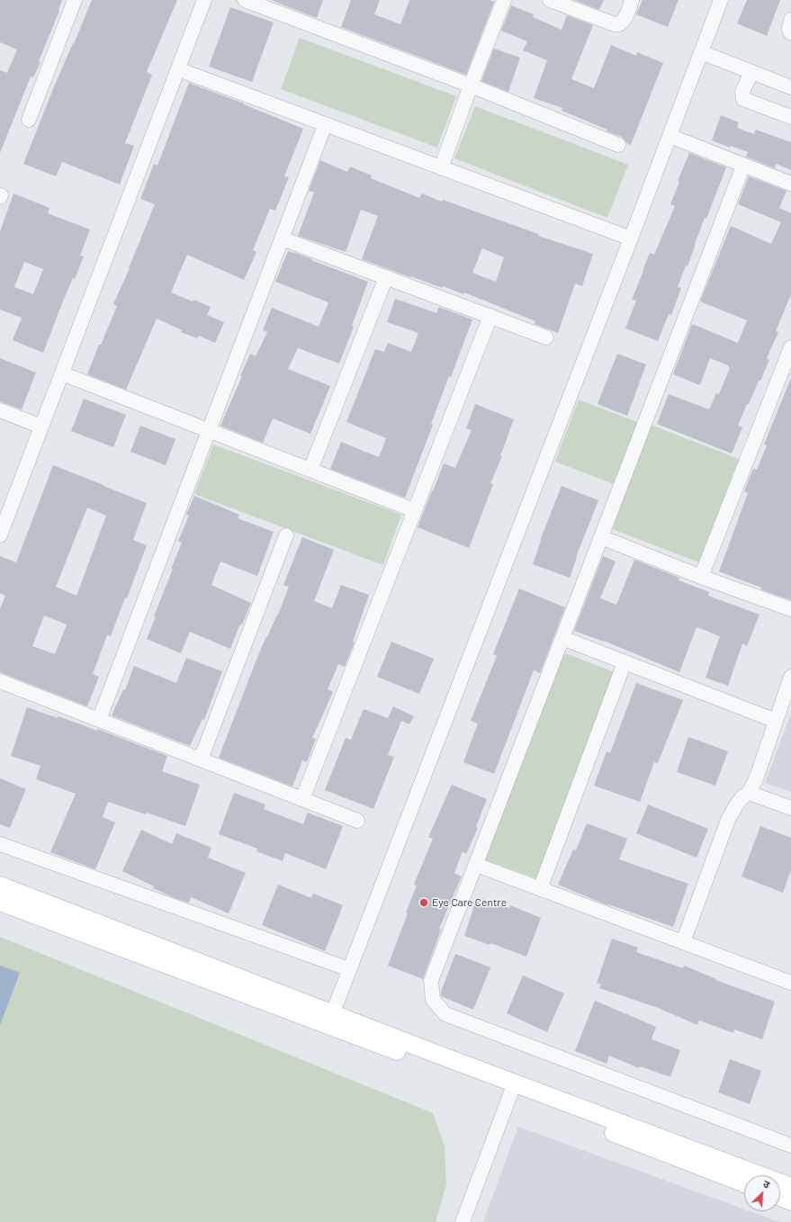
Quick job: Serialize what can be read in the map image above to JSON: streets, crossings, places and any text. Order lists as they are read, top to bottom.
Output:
{
  "places": ["Eye Care Centre"],
  "north": "top right"
}
